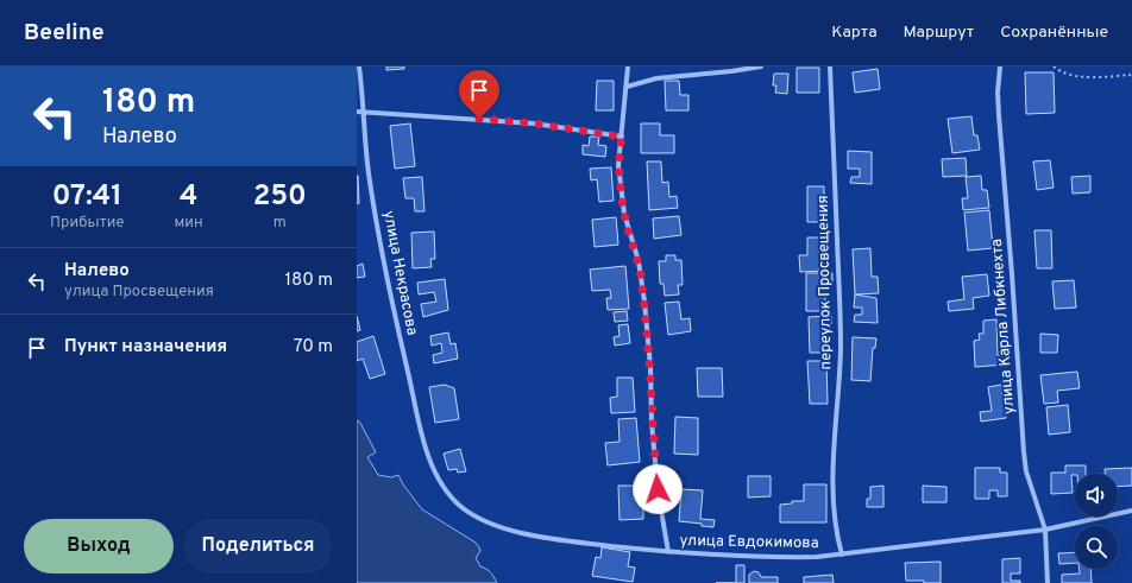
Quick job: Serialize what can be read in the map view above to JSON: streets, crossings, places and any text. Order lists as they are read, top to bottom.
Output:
{
  "streets": {
    "street": [
      "улица Некрасова",
      "переулок Просвещения",
      "улица Карла Либкнехта",
      "улица Евдокимова"
    ]
  },
  "crossings": [
    ["улица Некрасова", "улица Евдокимова"],
    ["переулок Просвещения", "улица Евдокимова"],
    ["улица Карла Либкнехта", "улица Евдокимова"]
  ],
  "page": {
    "header": "Beeline",
    "nav": ["Карта", "Маршрут", "Сохранённые"],
    "turn": ["180 m", "Налево"],
    "eta": [
      "07:41",
      "Прибытие",
      "4",
      "мин",
      "250",
      "m"
    ],
    "list": [
      {
        "name": "Налево",
        "note": "улица Просвещения",
        "value": "180 m"
      },
      {
        "name": "Пункт назначения",
        "value": "70 m"
      }
    ],
    "buttons": ["Выход", "Поделиться"]
  }
}
